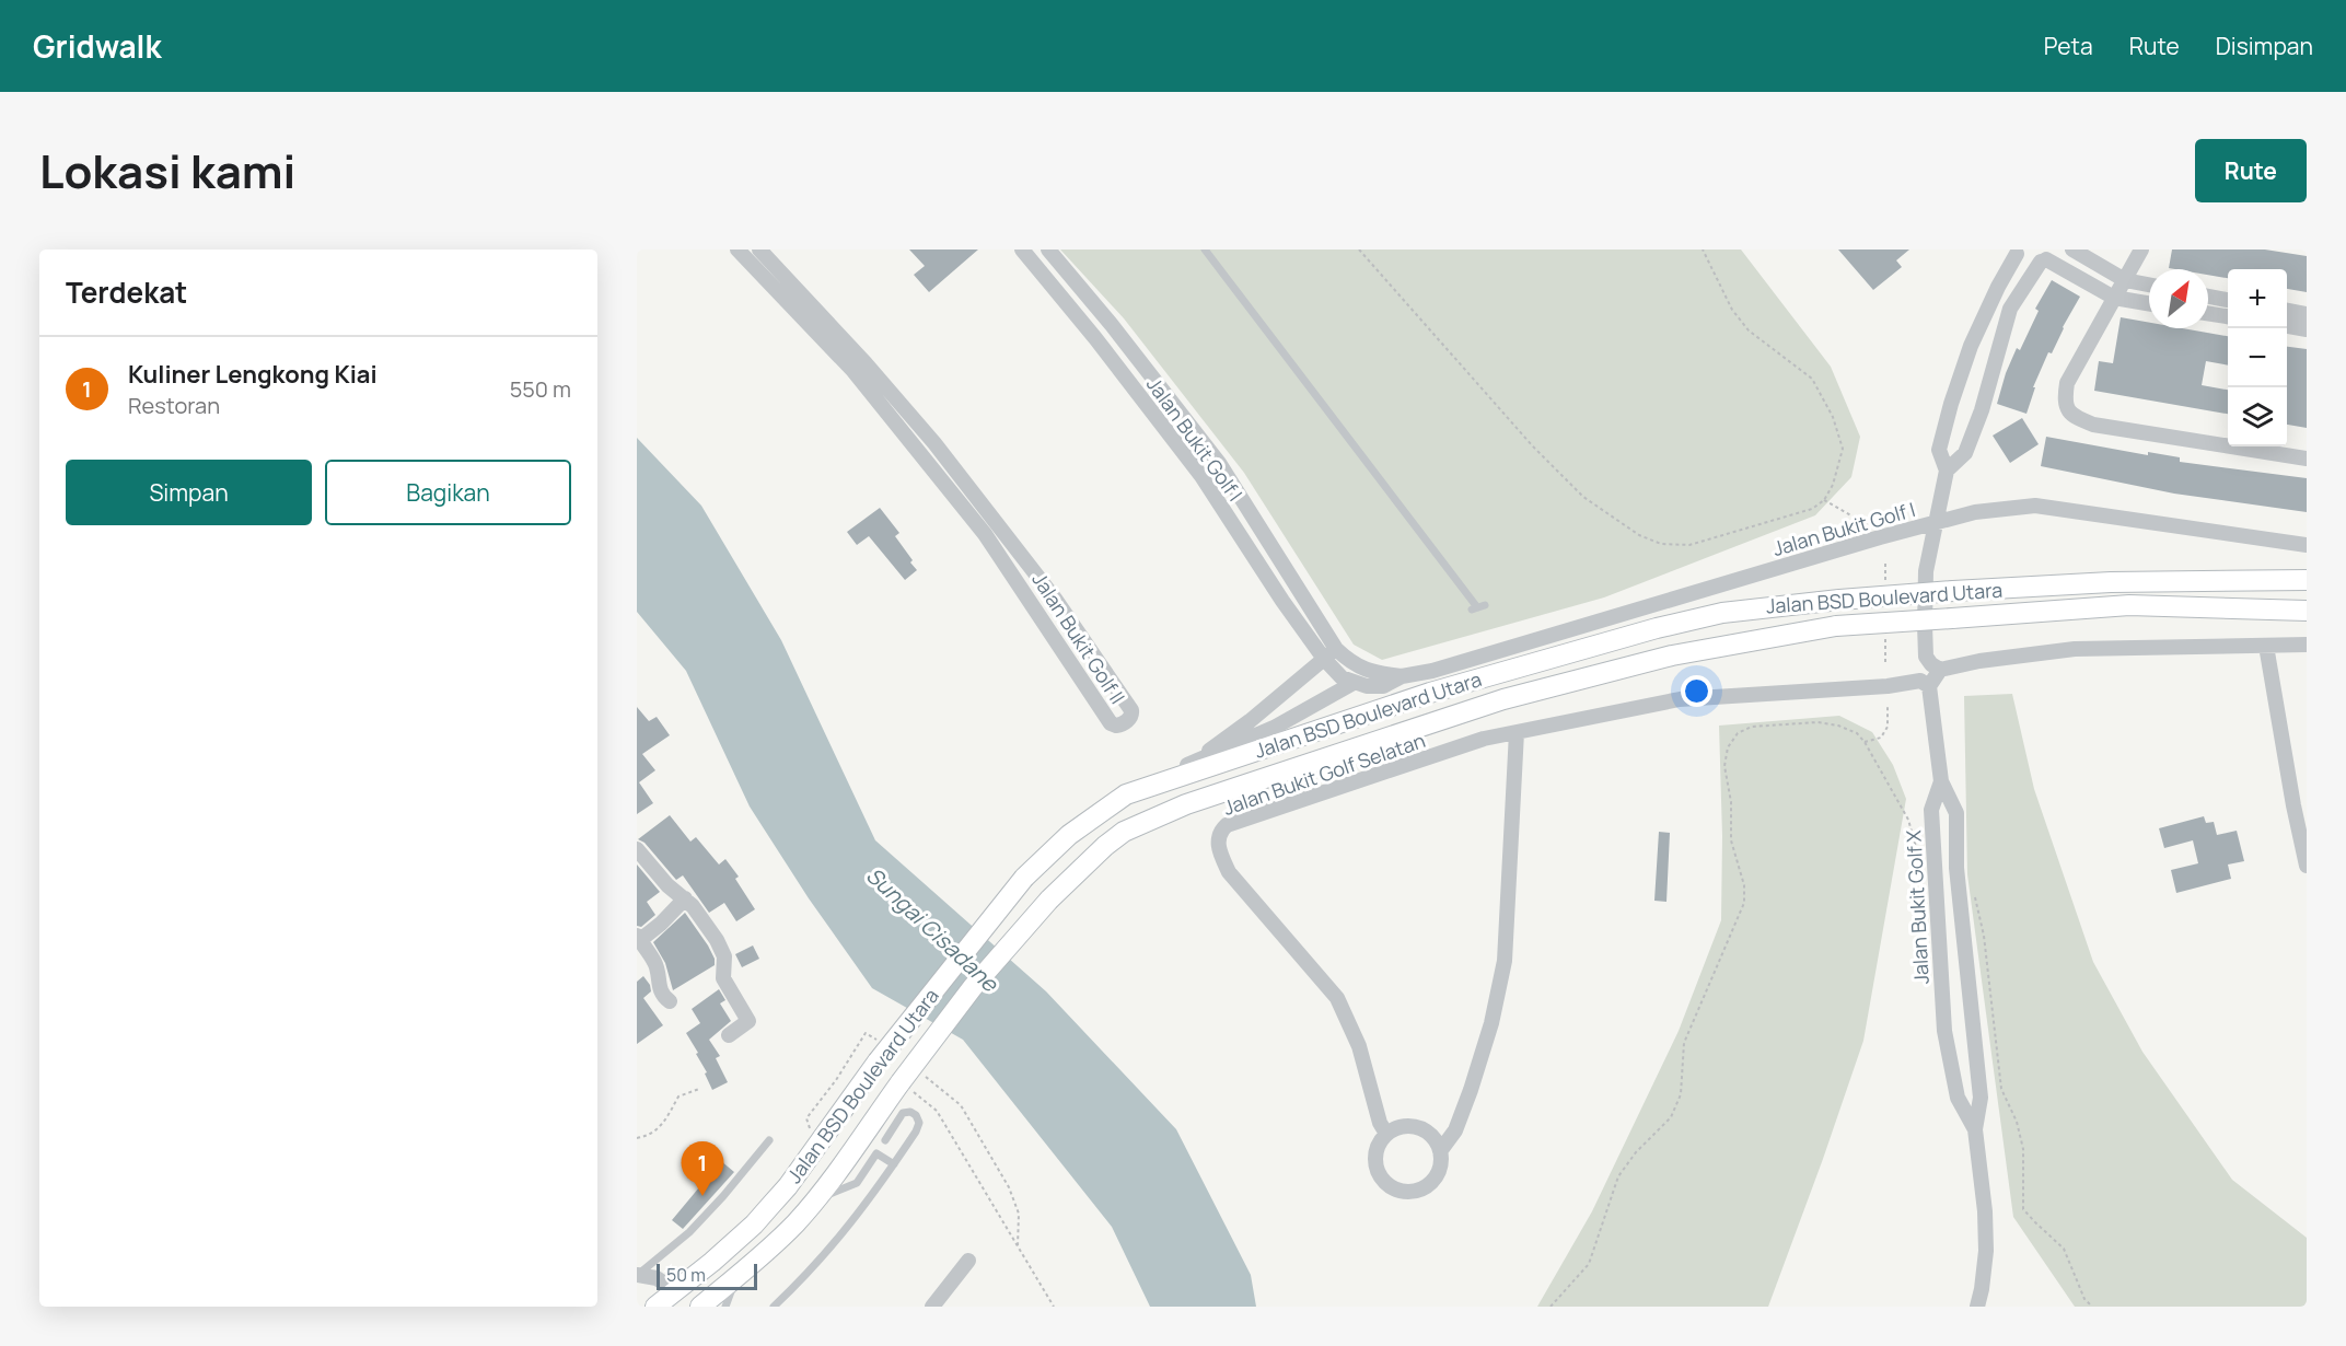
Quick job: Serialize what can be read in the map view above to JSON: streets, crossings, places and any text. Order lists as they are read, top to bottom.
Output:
{
  "streets": {
    "main road": ["Jalan BSD Boulevard Utara"],
    "street": [
      "Jalan Bukit Golf I",
      "Jalan Bukit Golf II",
      "Jalan Bukit Golf Selatan",
      "Jalan Bukit Golf X"
    ]
  },
  "crossings": [
    ["Jalan Bukit Golf Selatan", "Jalan Bukit Golf X"]
  ],
  "water": ["Sungai Cisadane"],
  "scale_bar": "50 m",
  "north": "top right",
  "page": {
    "header": "Gridwalk",
    "nav": ["Peta", "Rute", "Disimpan"],
    "title": "Lokasi kami",
    "buttons": [
      "Rute",
      ["Simpan", "Bagikan"]
    ],
    "heading": "Terdekat",
    "map_buttons": ["+", "−"],
    "list": [
      {
        "mark": "1",
        "name": "Kuliner Lengkong Kiai",
        "note": "Restoran",
        "value": "550 m"
      }
    ],
    "pins": "1",
    "scale": "50 m"
  }
}
